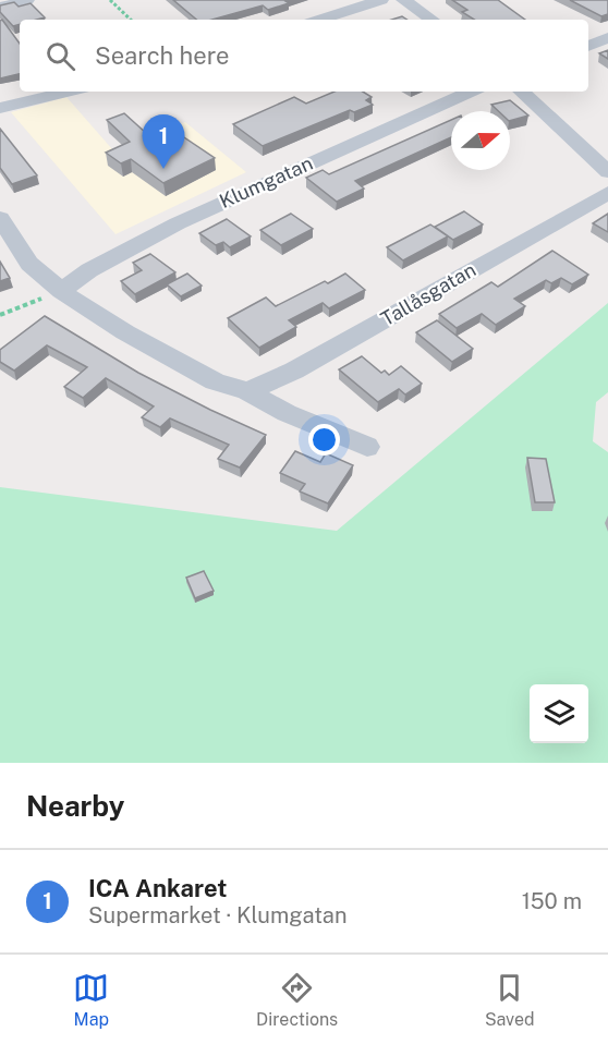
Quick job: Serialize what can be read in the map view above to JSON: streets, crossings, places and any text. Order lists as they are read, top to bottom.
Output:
{
  "streets": {
    "street": ["Klumgatan", "Tallåsgatan"]
  },
  "north": "right",
  "page": {
    "search": "Search here",
    "pins": "1",
    "heading": "Nearby",
    "list": [
      {
        "mark": "1",
        "name": "ICA Ankaret",
        "note": "Supermarket · Klumgatan",
        "value": "150 m"
      }
    ],
    "nav": ["Map", "Directions", "Saved"]
  }
}
